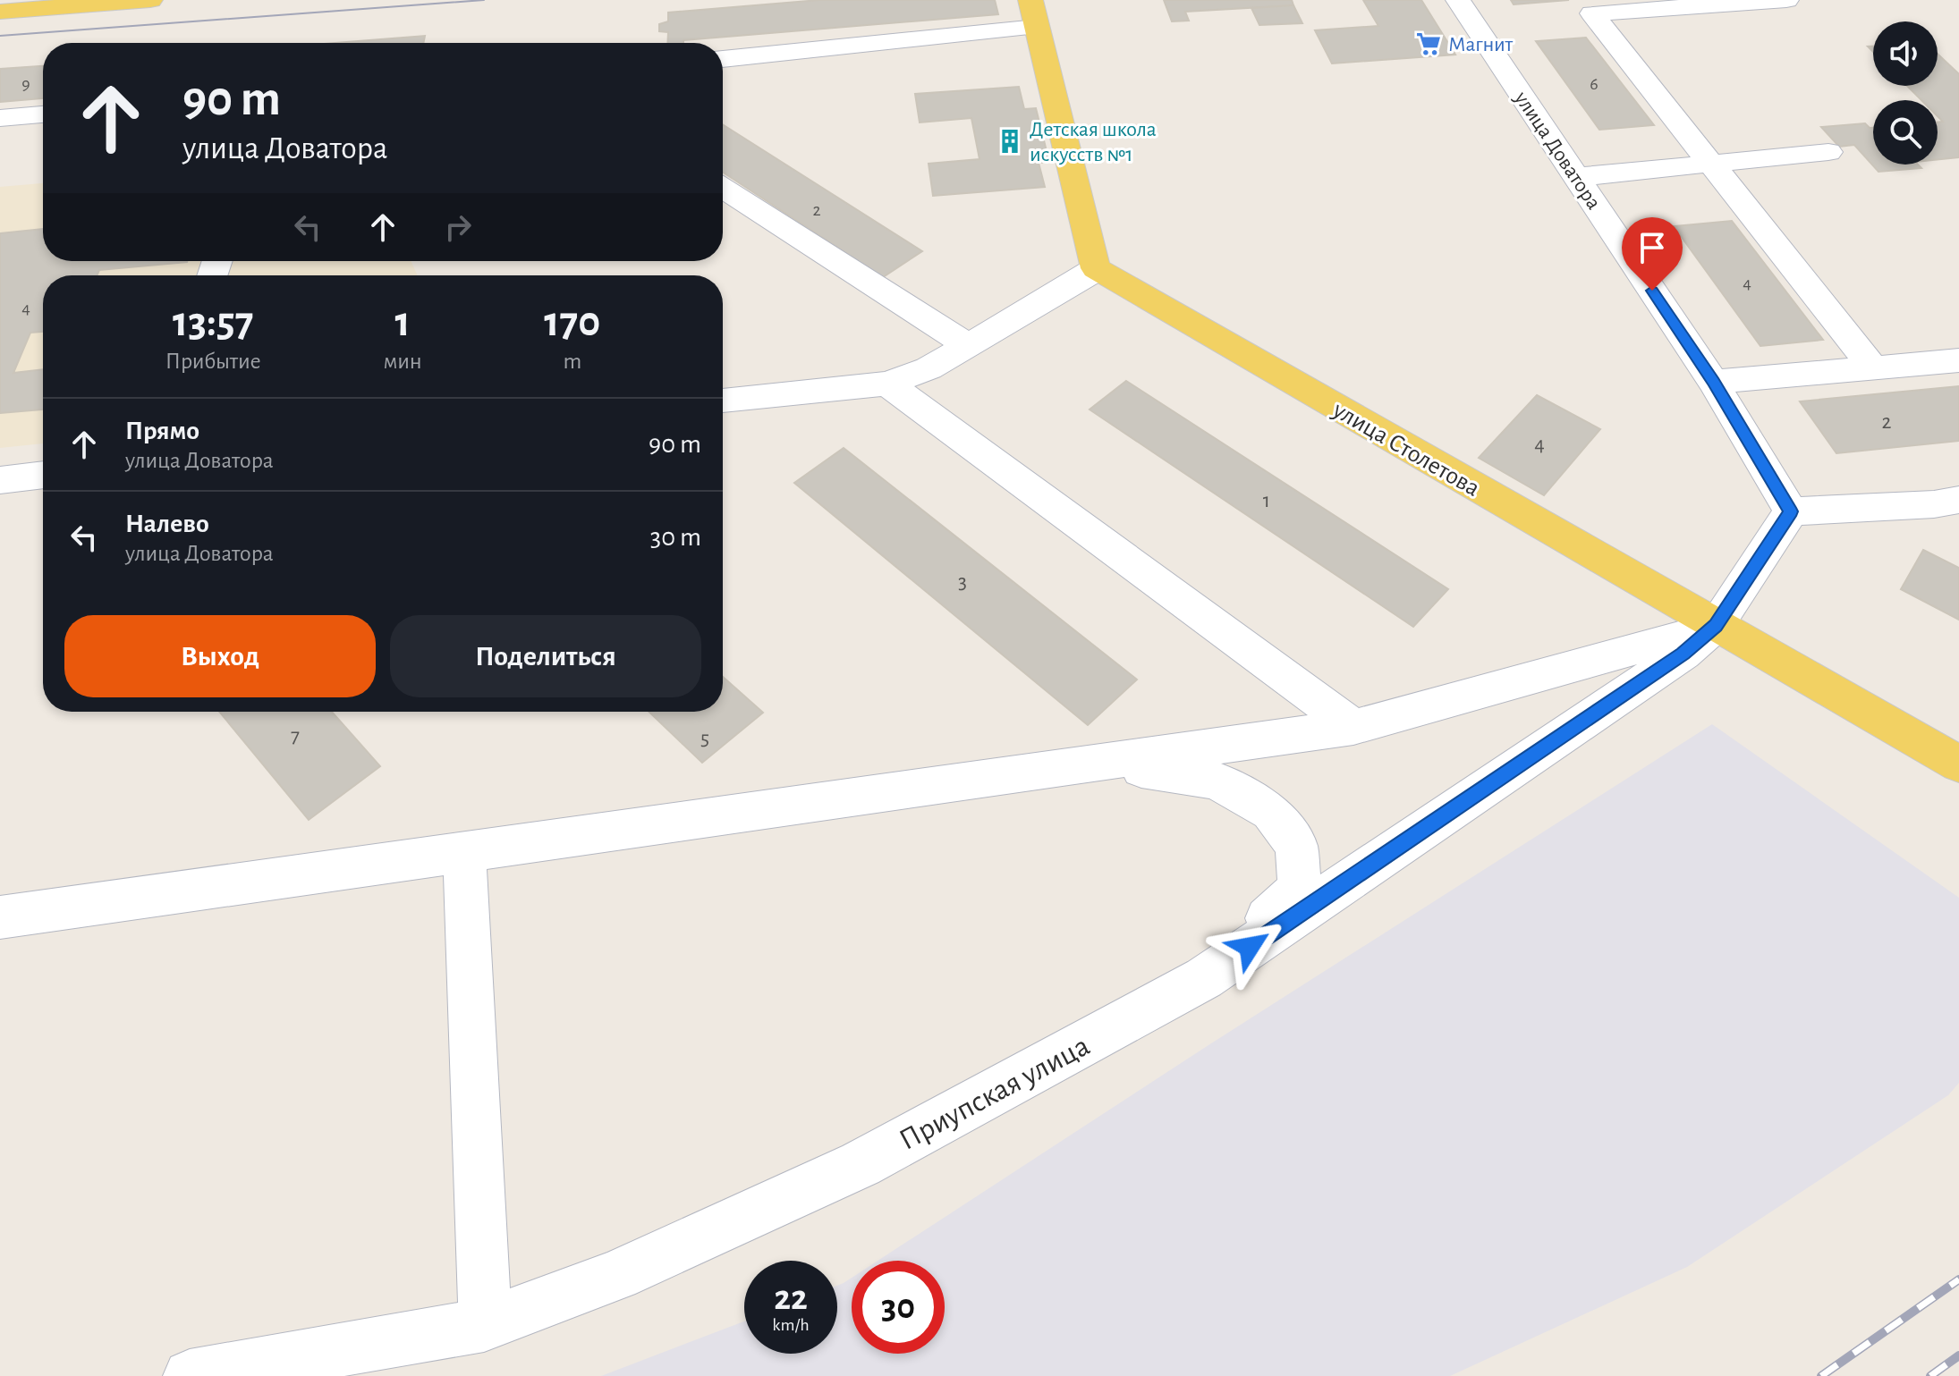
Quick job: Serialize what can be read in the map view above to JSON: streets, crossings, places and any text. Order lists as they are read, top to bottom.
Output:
{
  "streets": {
    "main road": ["улица Столетова"],
    "street": ["улица Доватора", "Приупская улица"]
  },
  "crossings": [
    ["улица Столетова", "Приупская улица"]
  ],
  "places": {
    "supermarket": ["Магнит"],
    "building": ["Детская школа искусств №1"]
  },
  "house_numbers": [
    "9",
    "6",
    "2",
    "4",
    "4",
    "2",
    "4",
    "1",
    "3",
    "7",
    "5"
  ],
  "page": {
    "turn": ["90 m", "улица Доватора"],
    "eta": [
      "13:57",
      "Прибытие",
      "1",
      "мин",
      "170",
      "m"
    ],
    "list": [
      {
        "name": "Прямо",
        "note": "улица Доватора",
        "value": "90 m"
      },
      {
        "name": "Налево",
        "note": "улица Доватора",
        "value": "30 m"
      }
    ],
    "buttons": ["Выход", "Поделиться"],
    "speed": "22 km/h",
    "limit": "30"
  }
}
